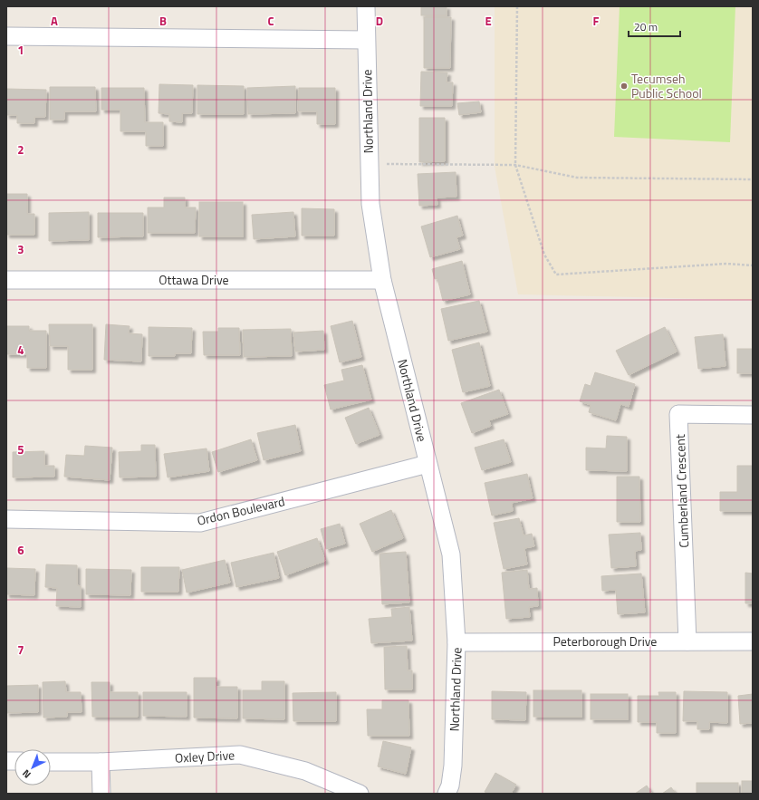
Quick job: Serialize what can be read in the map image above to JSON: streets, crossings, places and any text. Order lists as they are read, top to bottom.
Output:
{
  "streets": {
    "street": [
      "Northland Drive",
      "Ottawa Drive",
      "Cumberland Crescent",
      "Ordon Boulevard",
      "Peterborough Drive",
      "Oxley Drive"
    ]
  },
  "crossings": [
    ["Northland Drive", "Ottawa Drive"],
    ["Northland Drive", "Ordon Boulevard"],
    ["Northland Drive", "Peterborough Drive"],
    ["Cumberland Crescent", "Peterborough Drive"]
  ],
  "places": ["Tecumseh Public School"],
  "scale_bar": "20 m",
  "north": "bottom left",
  "grid": {
    "columns": [
      "A",
      "B",
      "C",
      "D",
      "E",
      "F"
    ],
    "rows": [
      "1",
      "2",
      "3",
      "4",
      "5",
      "6",
      "7"
    ]
  }
}
